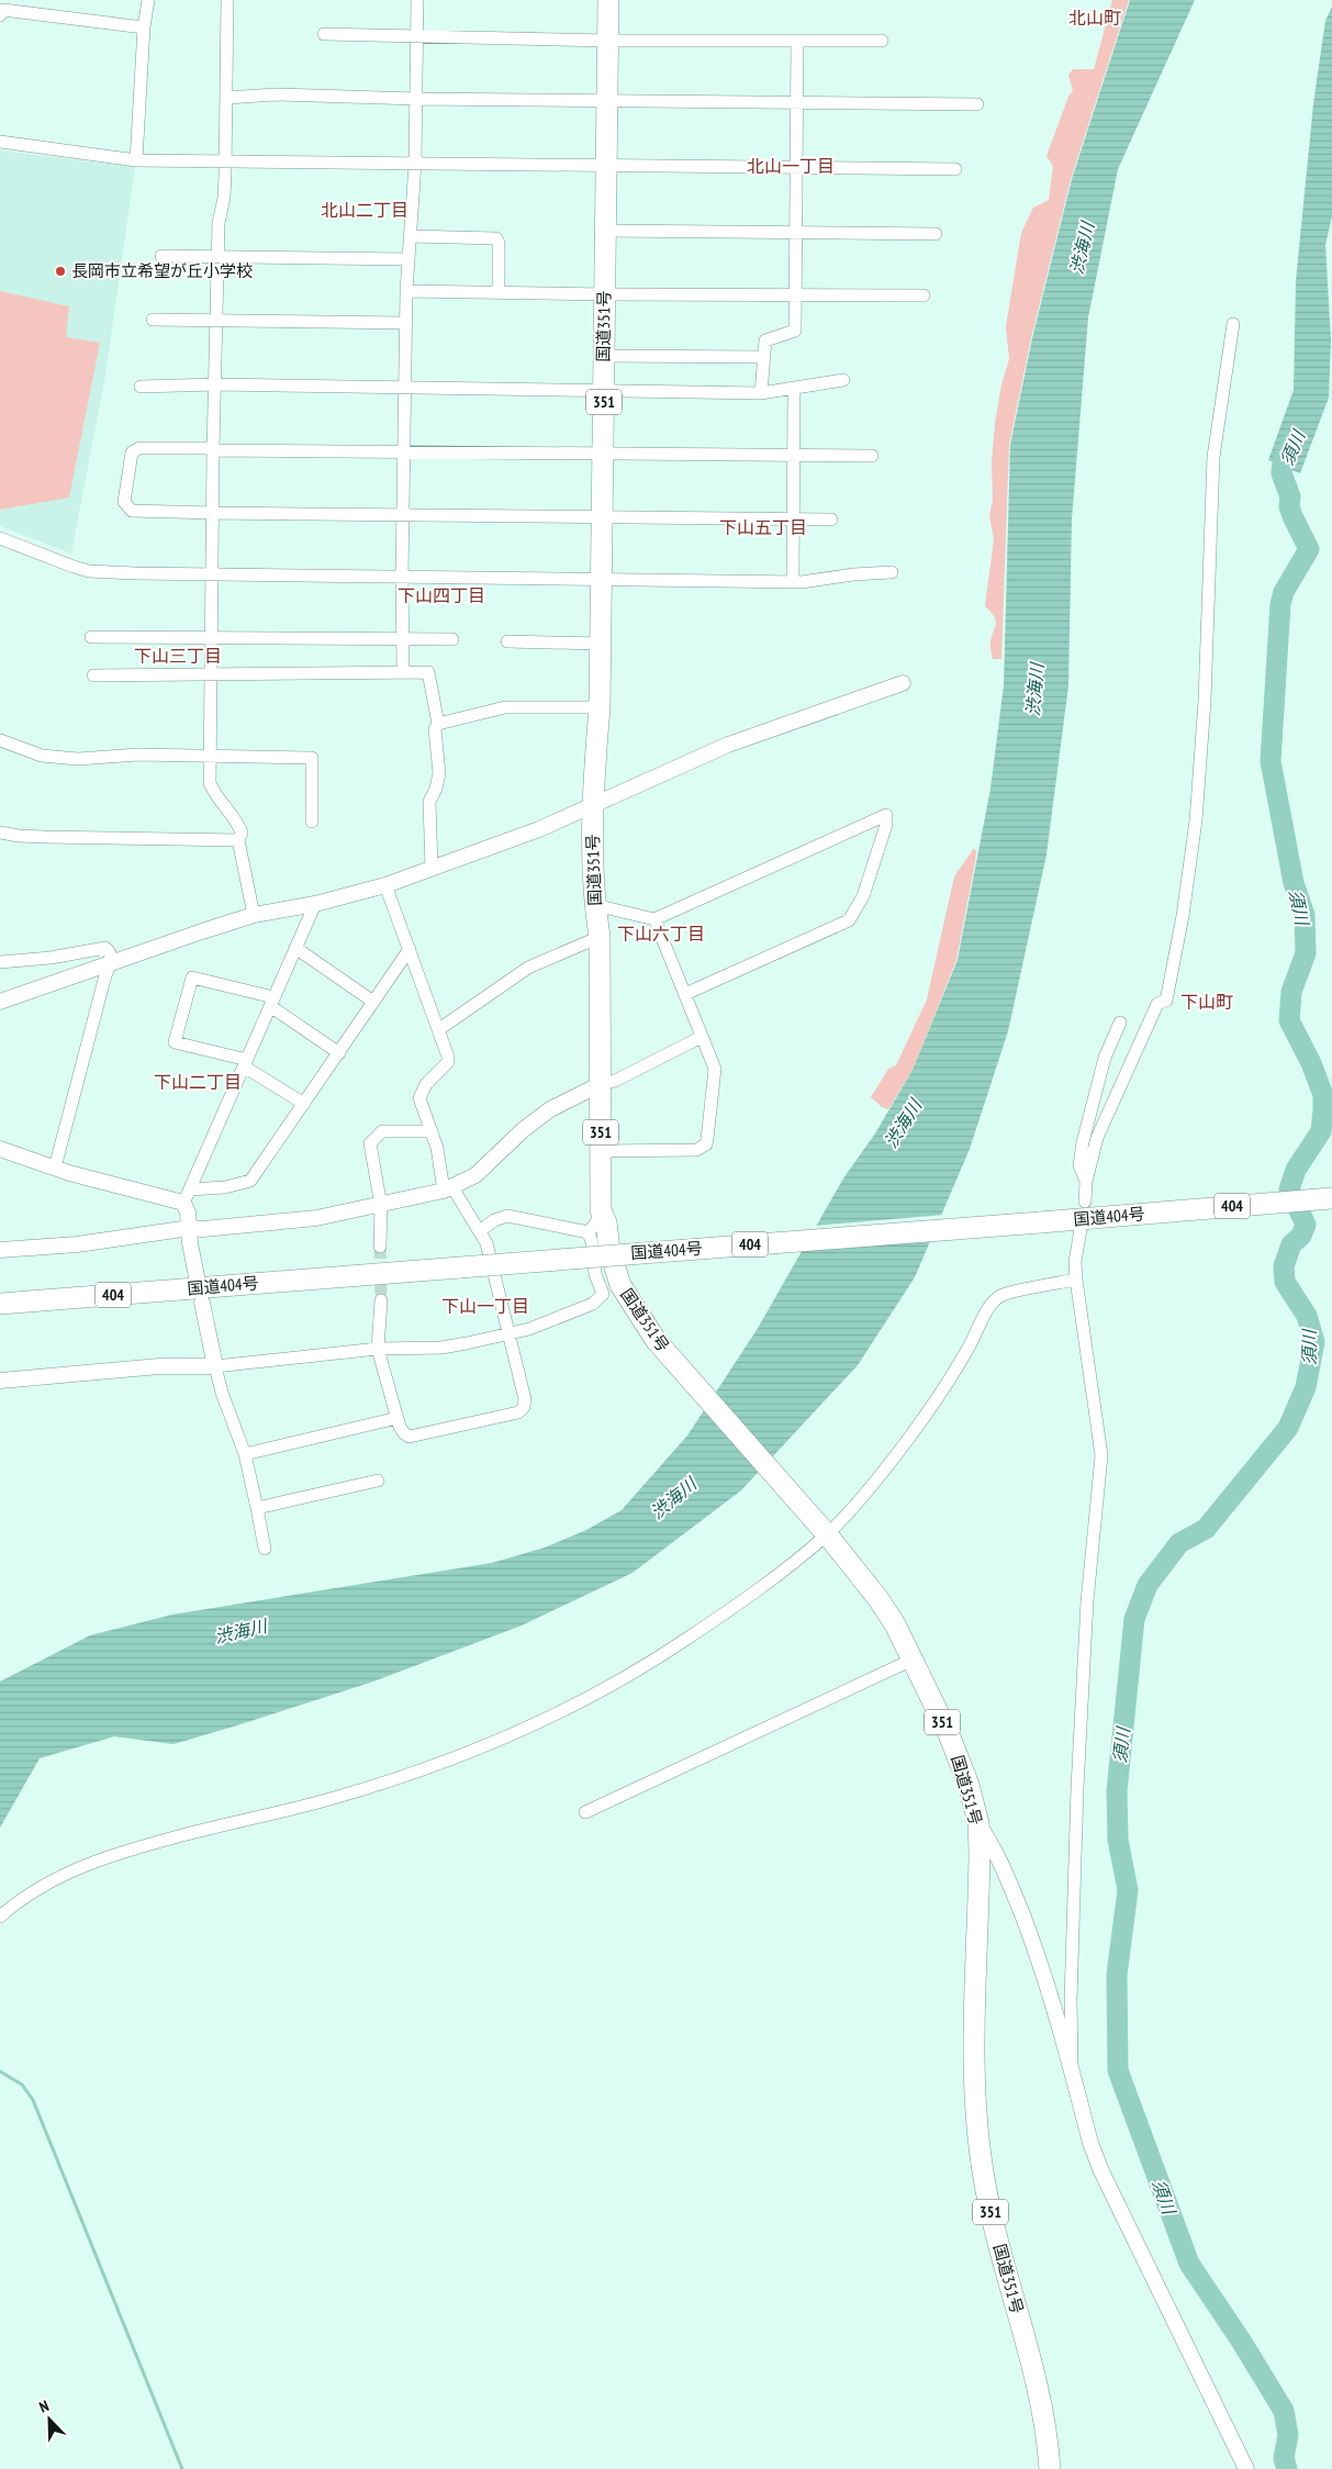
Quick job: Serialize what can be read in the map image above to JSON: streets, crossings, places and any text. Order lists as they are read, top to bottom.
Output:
{
  "streets": {
    "highway": [
      "国道351号",
      "351",
      "404",
      "国道404号"
    ]
  },
  "districts": [
    "北山町",
    "北山一丁目",
    "北山二丁目",
    "下山五丁目",
    "下山四丁目",
    "下山三丁目",
    "下山六丁目",
    "下山町",
    "下山二丁目",
    "下山一丁目"
  ],
  "water": ["渋海川", "須川"],
  "places": ["長岡市立希望が丘小学校"],
  "north": "top left"
}
